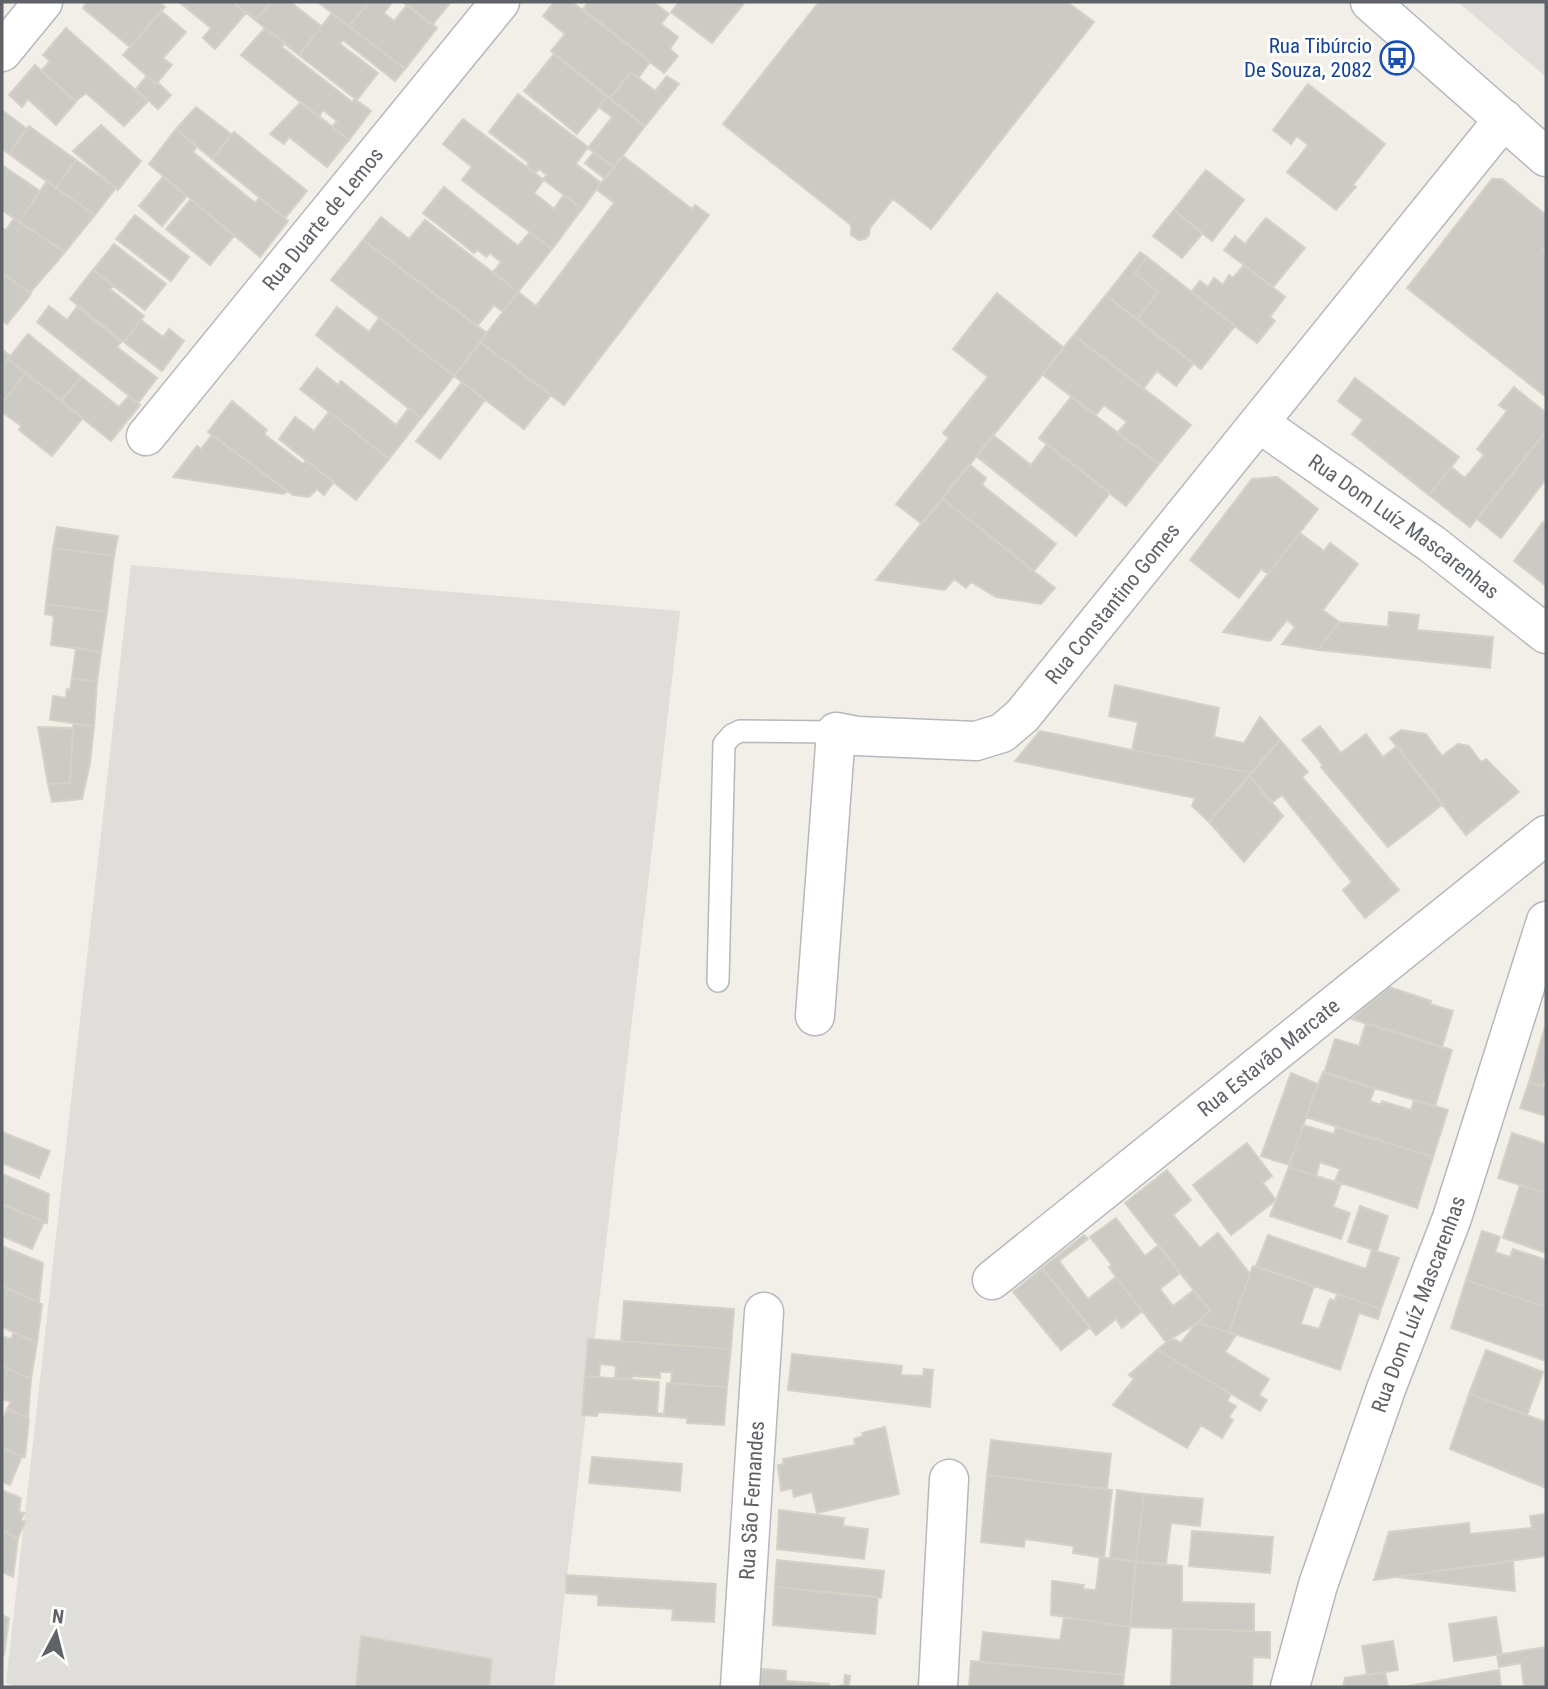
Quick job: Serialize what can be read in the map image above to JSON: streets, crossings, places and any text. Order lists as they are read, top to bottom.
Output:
{
  "streets": {
    "street": [
      "Rua Duarte de Lemos",
      "Rua Dom Luíz Mascarenhas",
      "Rua Constantino Gomes",
      "Rua Estavão Marcate",
      "Rua São Fernandes"
    ]
  },
  "crossings": [
    ["Rua Dom Luíz Mascarenhas", "Rua Constantino Gomes"]
  ],
  "places": {
    "bus stop": ["Rua Tibúrcio De Souza, 2082"]
  },
  "north": "top"
}
